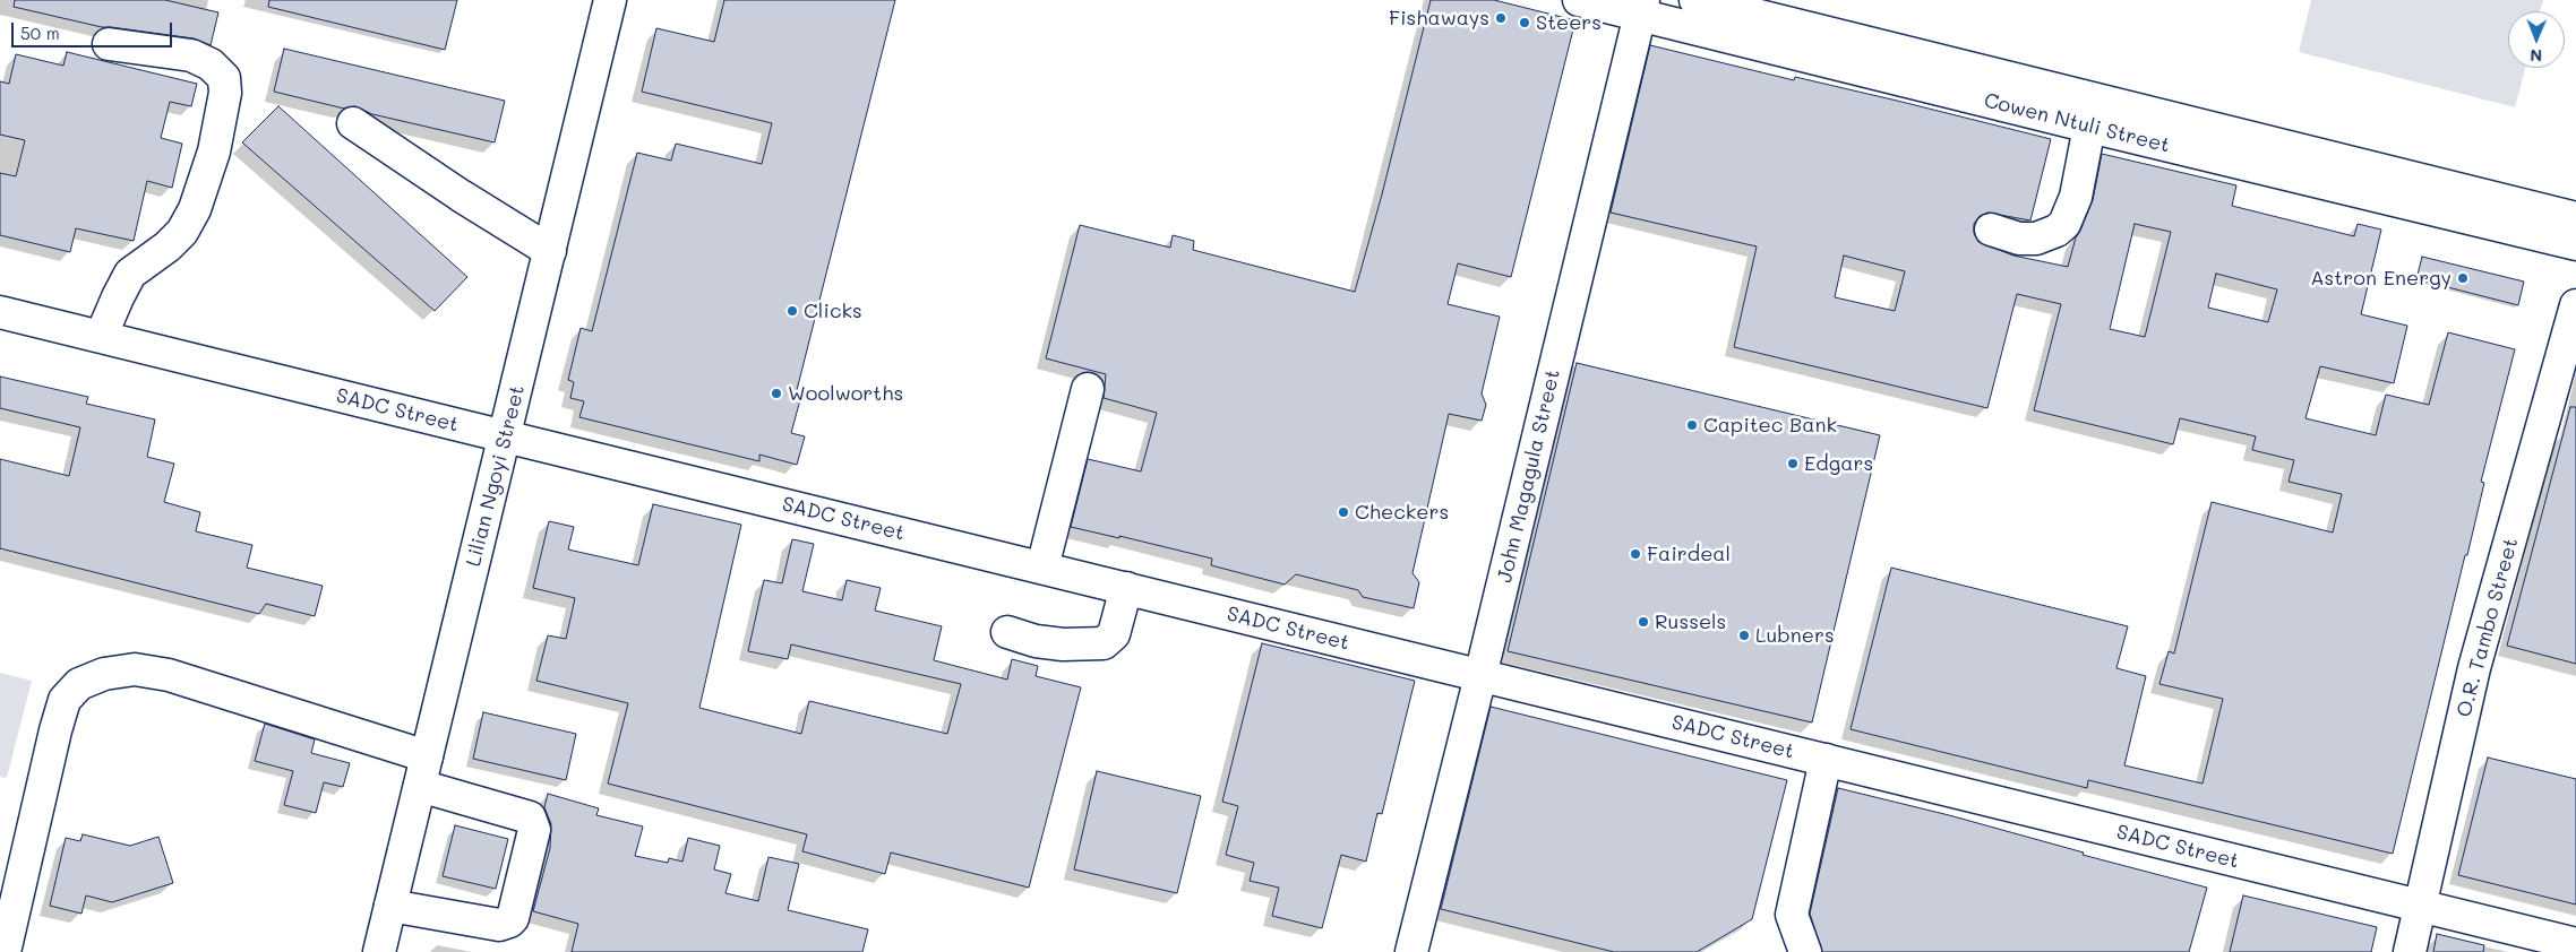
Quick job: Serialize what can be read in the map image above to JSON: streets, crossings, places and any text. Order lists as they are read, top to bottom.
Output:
{
  "streets": {
    "main road": [
      "Cowen Ntuli Street",
      "SADC Street",
      "Lilian Ngoyi Street",
      "John Magagula Street",
      "O.R. Tambo Street"
    ]
  },
  "crossings": [
    ["Cowen Ntuli Street", "John Magagula Street"],
    ["SADC Street", "Lilian Ngoyi Street"],
    ["SADC Street", "John Magagula Street"],
    ["SADC Street", "O.R. Tambo Street"]
  ],
  "places": [
    "Fishaways",
    "Steers",
    "Astron Energy",
    "Clicks",
    "Woolworths",
    "Capitec Bank",
    "Edgars",
    "Checkers",
    "Fairdeal",
    "Russels",
    "Lubners"
  ],
  "scale_bar": "50 m",
  "north": "bottom"
}
